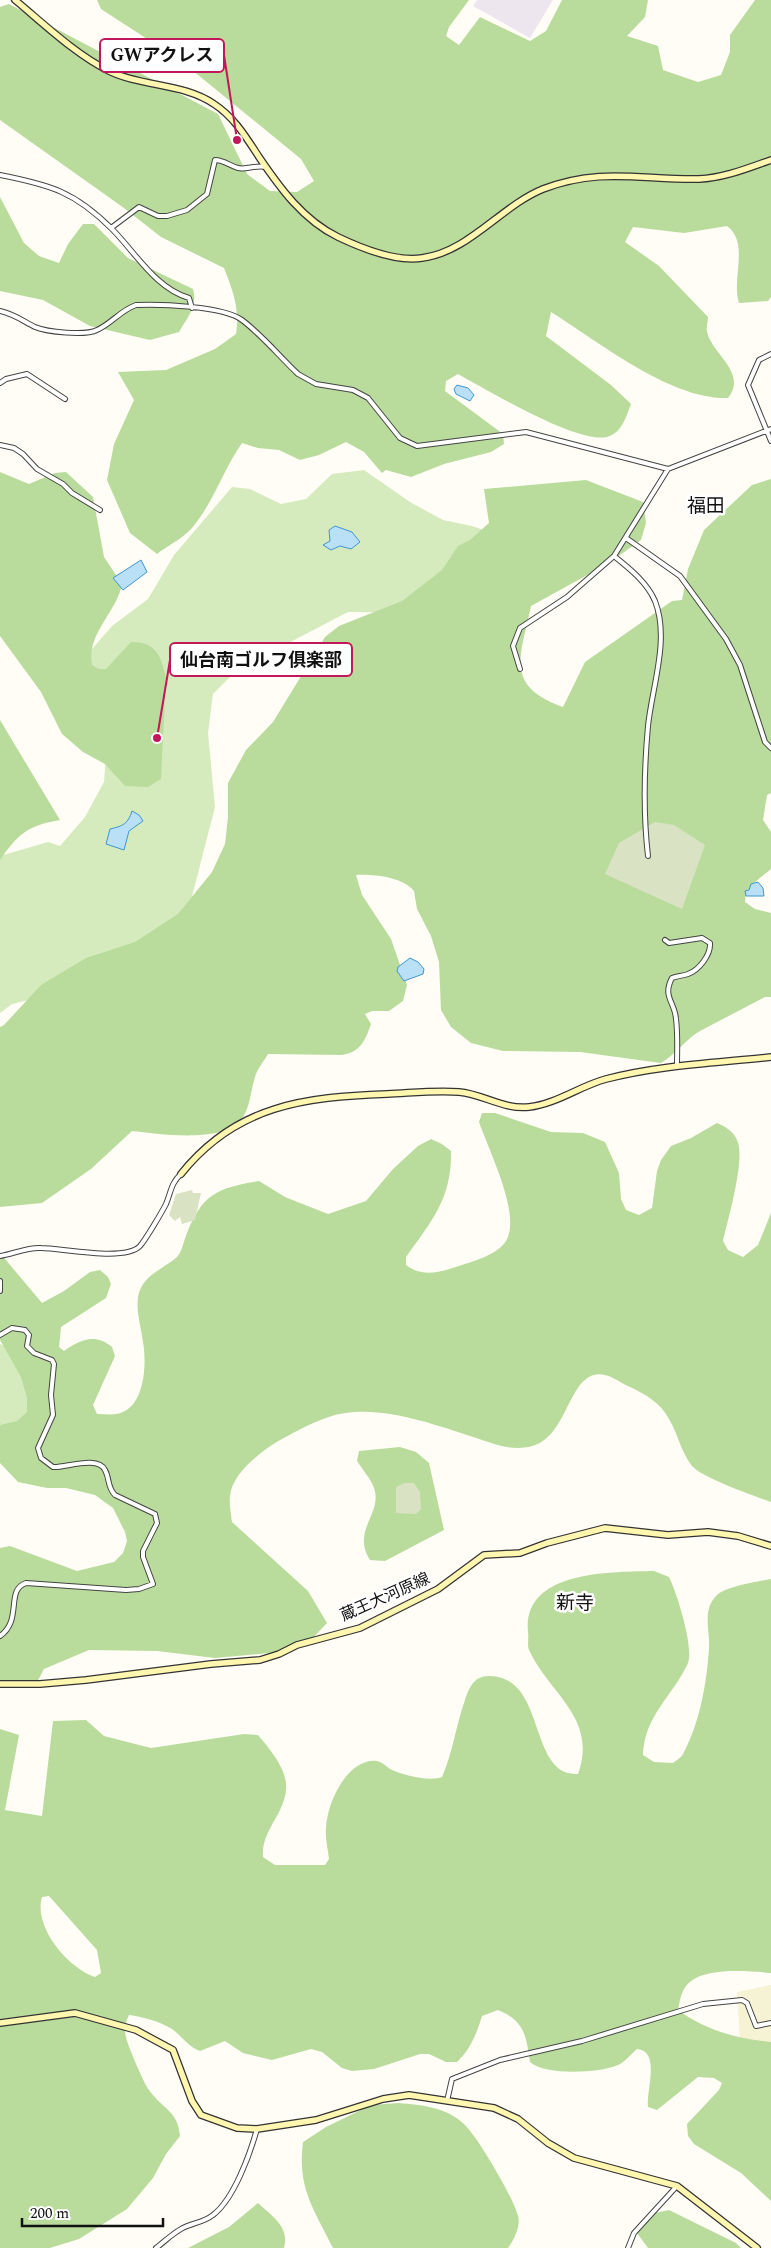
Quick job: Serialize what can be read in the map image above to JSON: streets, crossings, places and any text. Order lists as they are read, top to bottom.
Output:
{
  "streets": {
    "street": ["蔵王大河原線"]
  },
  "districts": ["福田", "新寺"],
  "places": ["GWアクレス", "仙台南ゴルフ俱楽部"],
  "scale_bar": "200 m"
}
